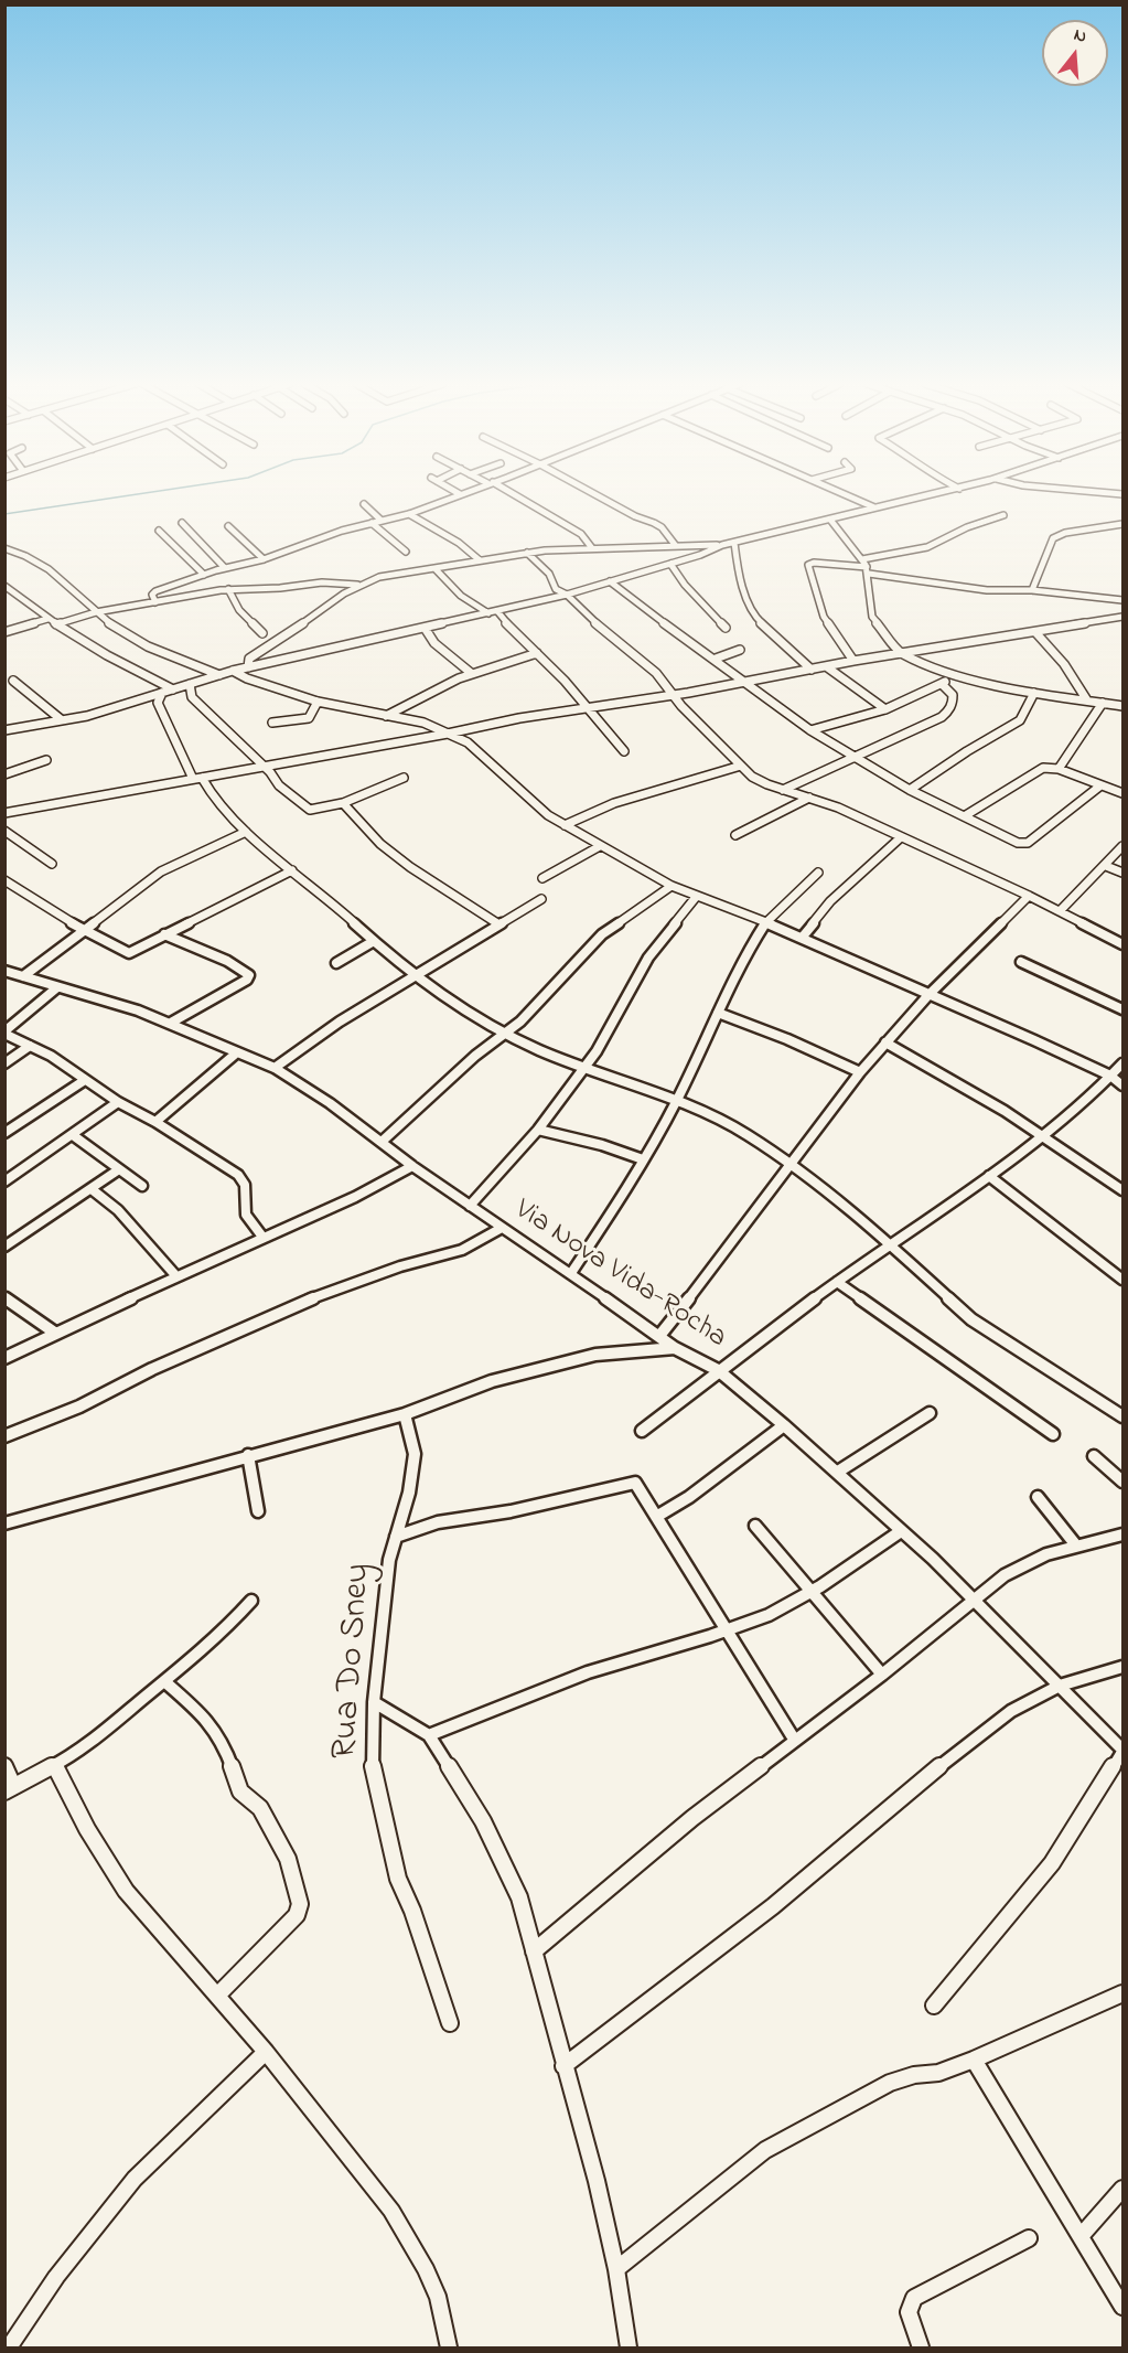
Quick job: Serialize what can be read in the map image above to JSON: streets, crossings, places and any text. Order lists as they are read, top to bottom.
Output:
{
  "streets": {
    "street": ["Via Nova Vida-Rocha", "Rua Do Sney"]
  },
  "north": "top"
}
